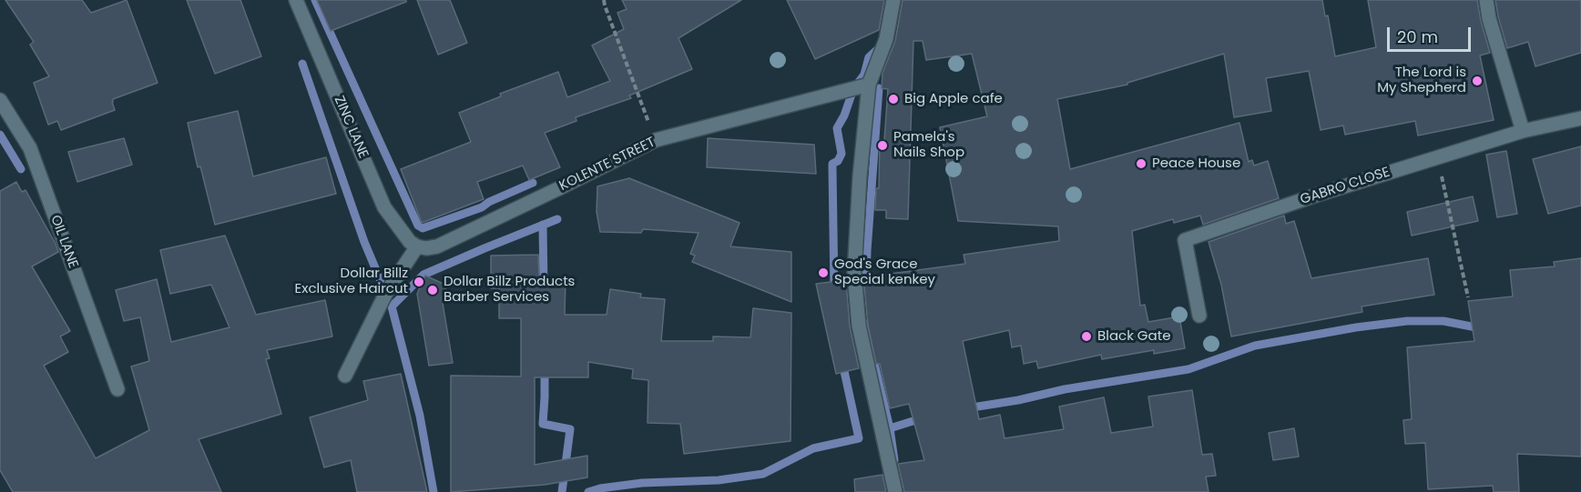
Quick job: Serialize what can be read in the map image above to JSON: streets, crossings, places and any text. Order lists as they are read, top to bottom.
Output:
{
  "streets": {
    "street": [
      "ZINC LANE",
      "KOLENTE STREET",
      "GABRO CLOSE",
      "OIL LANE"
    ]
  },
  "crossings": [
    ["ZINC LANE", "KOLENTE STREET"]
  ],
  "places": [
    "The Lord is My Shepherd",
    "Big Apple cafe",
    "Pamela's Nails Shop",
    "Peace House",
    "God's Grace Special kenkey",
    "Dollar Billz Exclusive Haircut",
    "Dollar Billz Products Barber Services",
    "Black Gate"
  ],
  "scale_bar": "20 m"
}
